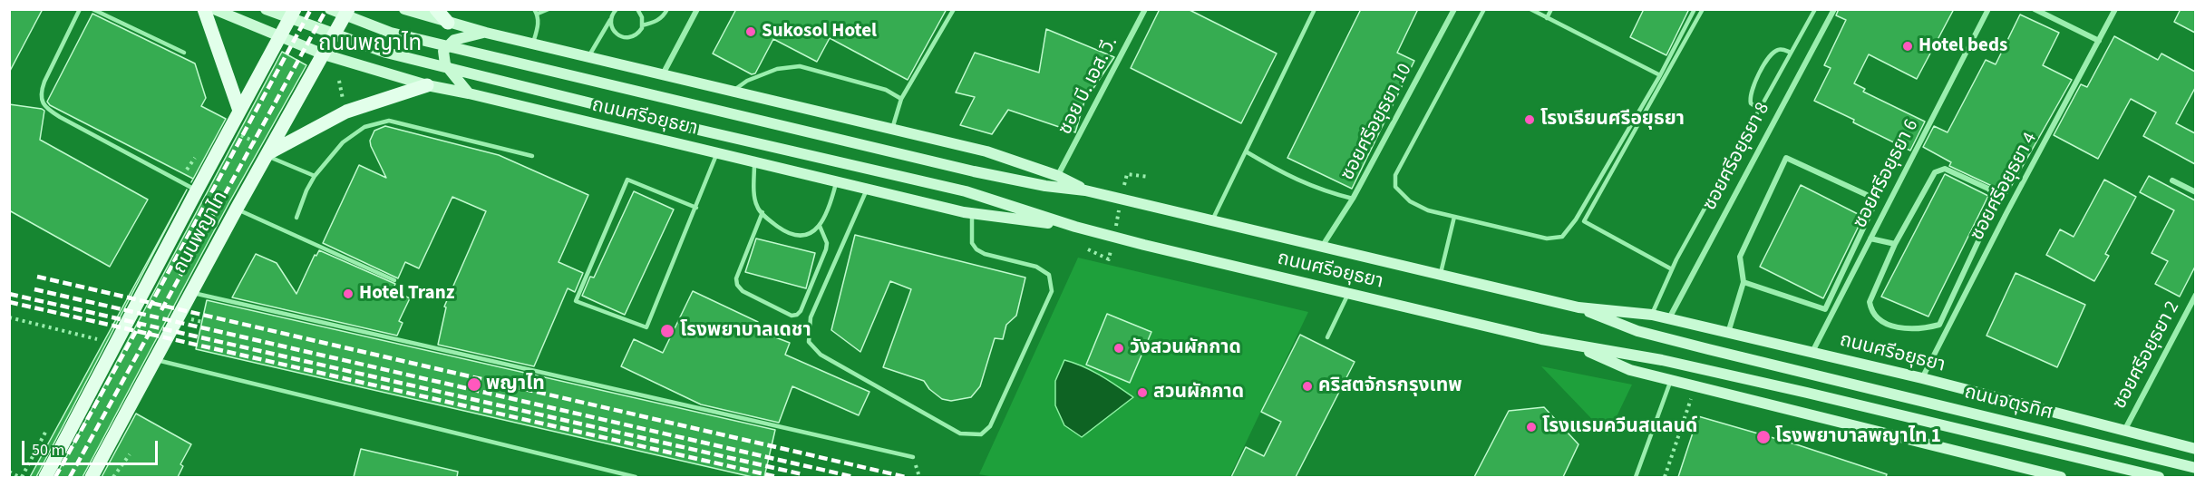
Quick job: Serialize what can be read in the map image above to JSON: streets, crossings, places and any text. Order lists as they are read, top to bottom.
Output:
{
  "streets": {
    "main road": ["ถนนศรีอยุธยา", "ถนนพญาไท", "ถนนจตุรทิศ"],
    "street": [
      "ซอย บี. เอส. วี.",
      "ซอยศรีอยุธยา 10",
      "ซอยศรีอยุธยา 8",
      "ซอยศรีอยุธยา 6",
      "ซอยศรีอยุธยา 4",
      "ซอยศรีอยุธยา 2"
    ]
  },
  "crossings": [
    ["ซอย บี. เอส. วี.", "ถนนศรีอยุธยา"],
    ["ถนนศรีอยุธยา", "ซอยศรีอยุธยา 10"],
    ["ถนนศรีอยุธยา", "ซอยศรีอยุธยา 8"],
    ["ถนนศรีอยุธยา", "ซอยศรีอยุธยา 6"],
    ["ถนนศรีอยุธยา", "ซอยศรีอยุธยา 4"],
    ["ถนนศรีอยุธยา", "ถนนพญาไท"],
    ["ถนนศรีอยุธยา", "ซอยศรีอยุธยา 2"],
    ["ถนนศรีอยุธยา", "ถนนจตุรทิศ"]
  ],
  "districts": ["ถนนพญาไท"],
  "places": [
    "Sukosol Hotel",
    "Hotel beds",
    "โรงเรียนศรีอยุธยา",
    "Hotel Tranz",
    "โรงพยาบาลเดชา",
    "วังสวนผักกาด",
    "พญาไท",
    "คริสตจักรกรุงเทพ",
    "สวนผักกาด",
    "โรงแรมควีนสแลนด์",
    "โรงพยาบาลพญาไท 1"
  ],
  "scale_bar": "50 m"
}
